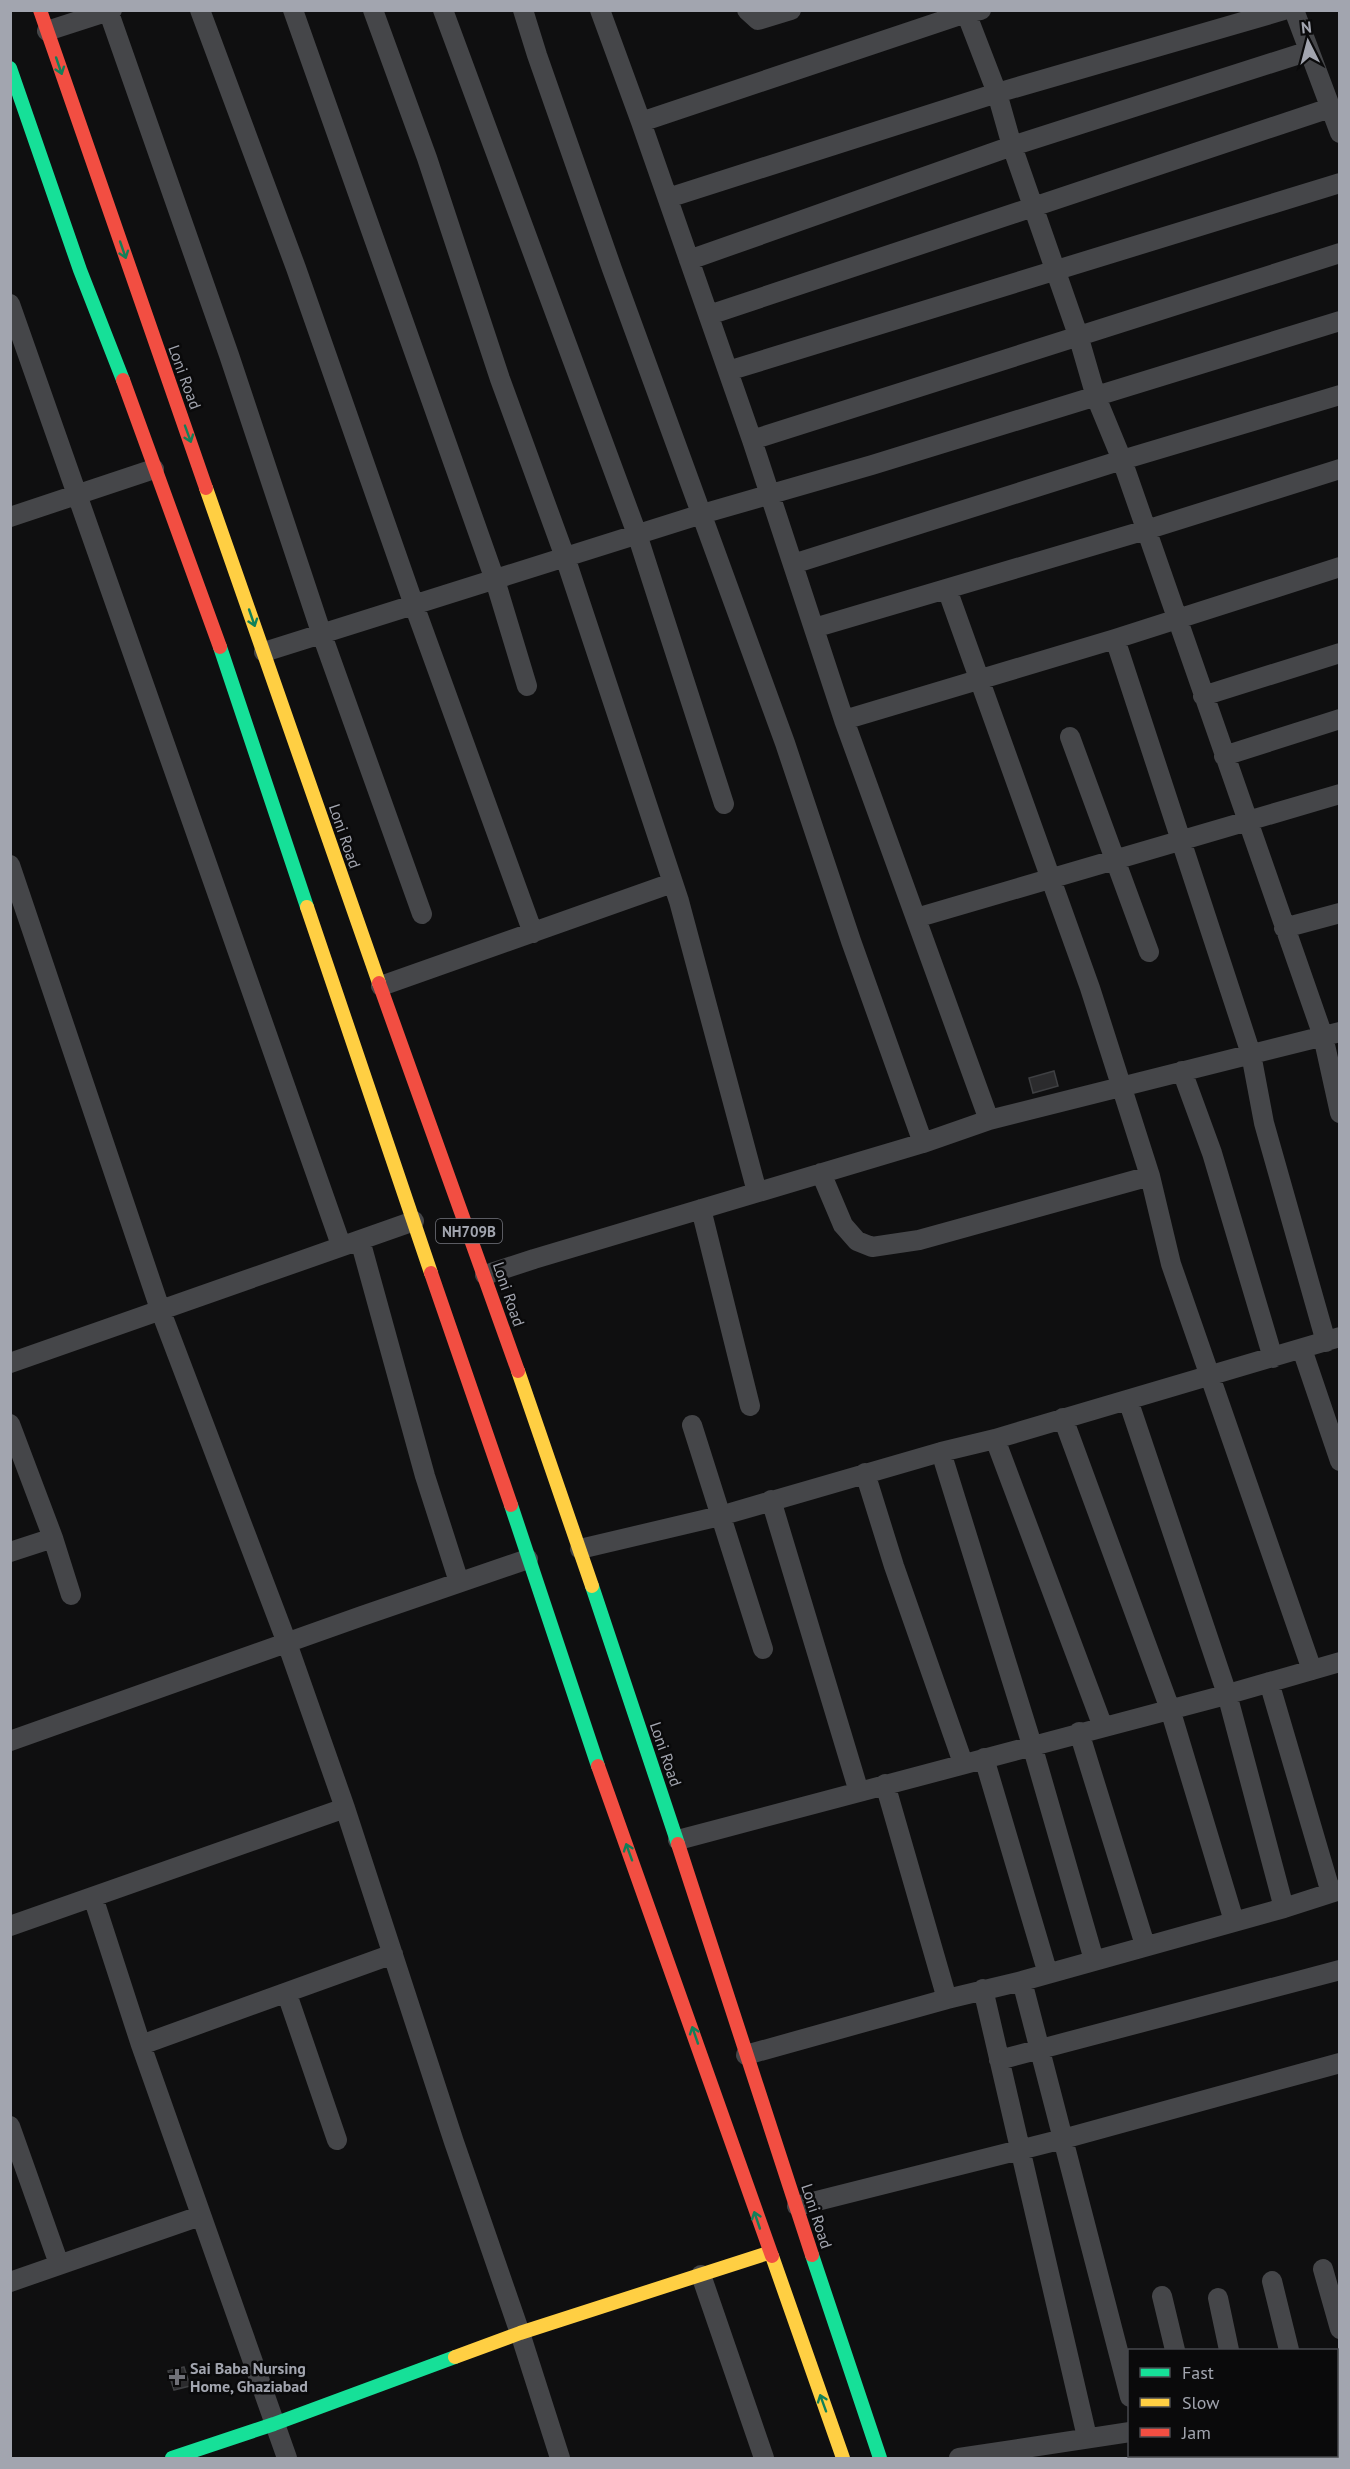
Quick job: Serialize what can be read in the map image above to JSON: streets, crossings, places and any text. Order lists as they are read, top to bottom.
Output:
{
  "streets": {
    "main road": ["Loni Road", "NH709B"]
  },
  "places": {
    "health": ["Sai Baba Nursing Home, Ghaziabad"]
  },
  "legend": ["Fast", "Slow", "Jam"],
  "north": "top"
}
